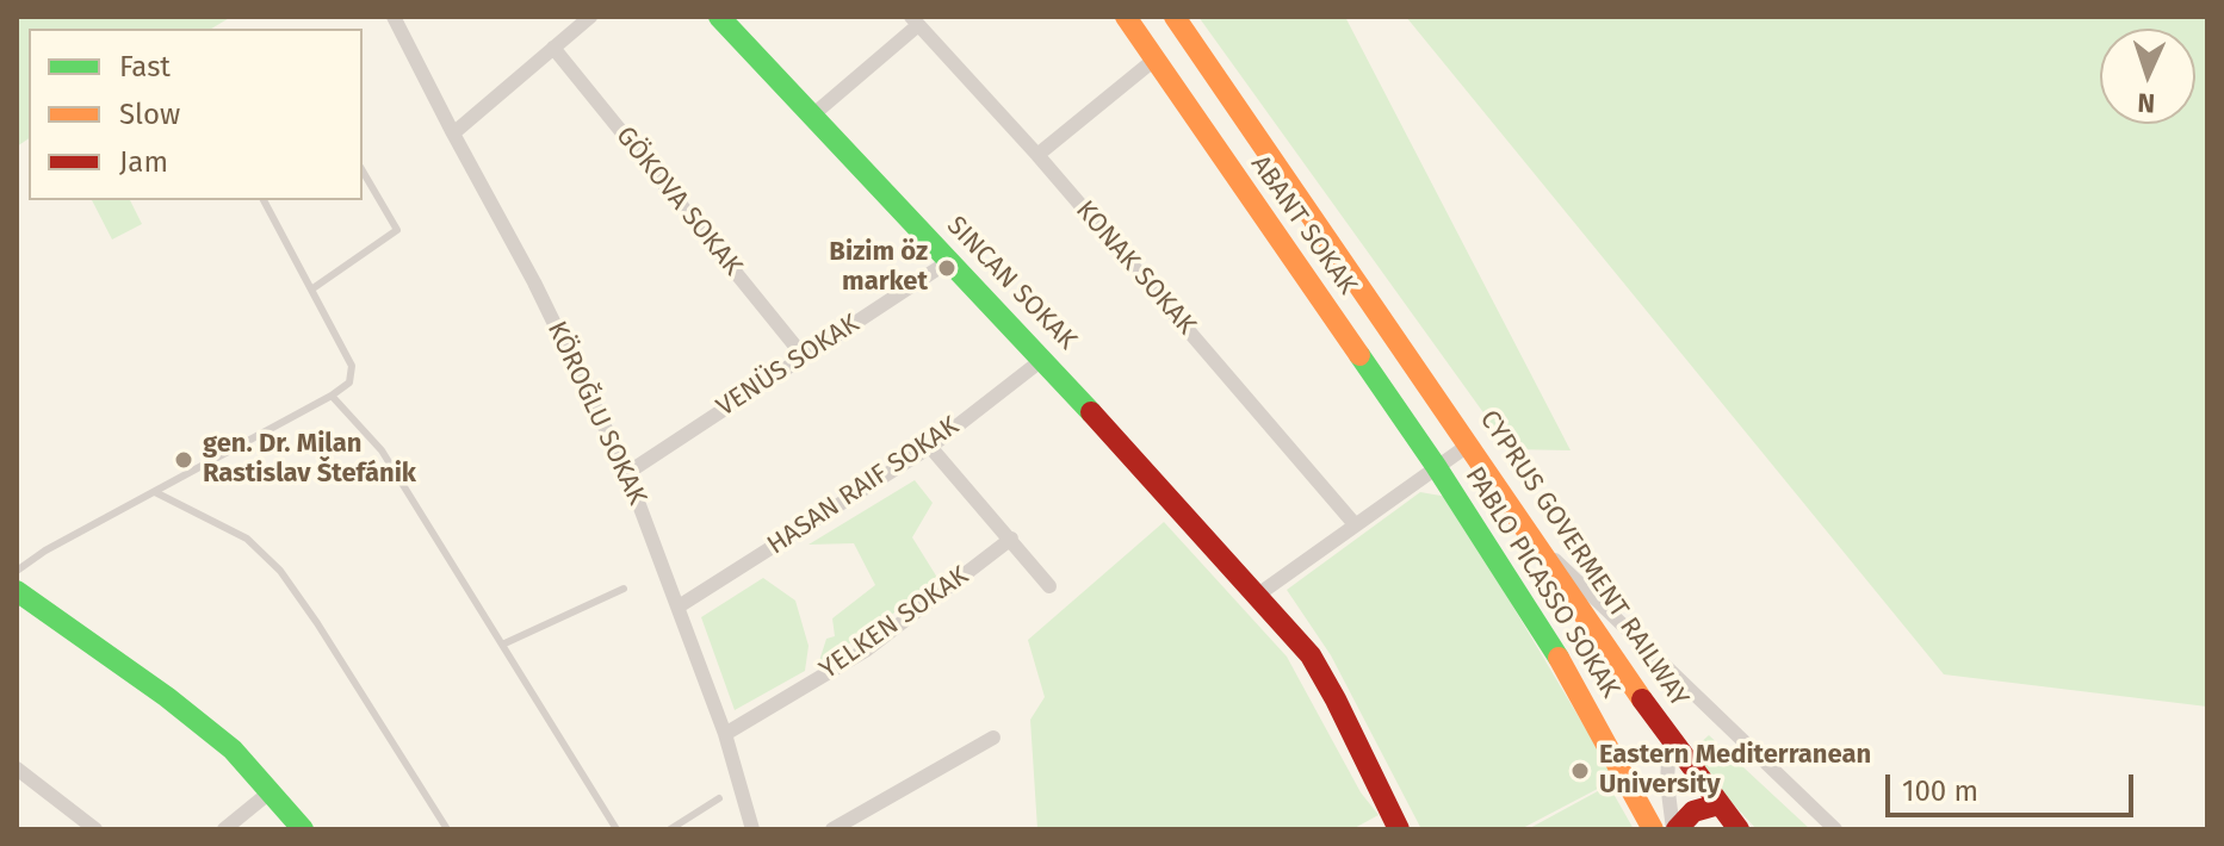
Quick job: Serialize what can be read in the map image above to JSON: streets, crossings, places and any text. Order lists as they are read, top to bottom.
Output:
{
  "streets": {
    "street": [
      "GÖKOVA SOKAK",
      "ABANT SOKAK",
      "KONAK SOKAK",
      "SINCAN SOKAK",
      "VENÜS SOKAK",
      "KÖROĞLU SOKAK",
      "HASAN RAIF SOKAK",
      "CYPRUS GOVERMENT RAILWAY",
      "PABLO PICASSO SOKAK",
      "YELKEN SOKAK"
    ]
  },
  "crossings": [
    ["GÖKOVA SOKAK", "VENÜS SOKAK"],
    ["ABANT SOKAK", "PABLO PICASSO SOKAK"],
    ["SINCAN SOKAK", "VENÜS SOKAK"],
    ["SINCAN SOKAK", "HASAN RAIF SOKAK"],
    ["VENÜS SOKAK", "KÖROĞLU SOKAK"],
    ["KÖROĞLU SOKAK", "HASAN RAIF SOKAK"],
    ["KÖROĞLU SOKAK", "YELKEN SOKAK"]
  ],
  "places": ["Bizim öz market", "gen. Dr. Milan Rastislav Štefánik", "Eastern Mediterranean University"],
  "legend": ["Fast", "Slow", "Jam"],
  "scale_bar": "100 m",
  "north": "bottom"
}
